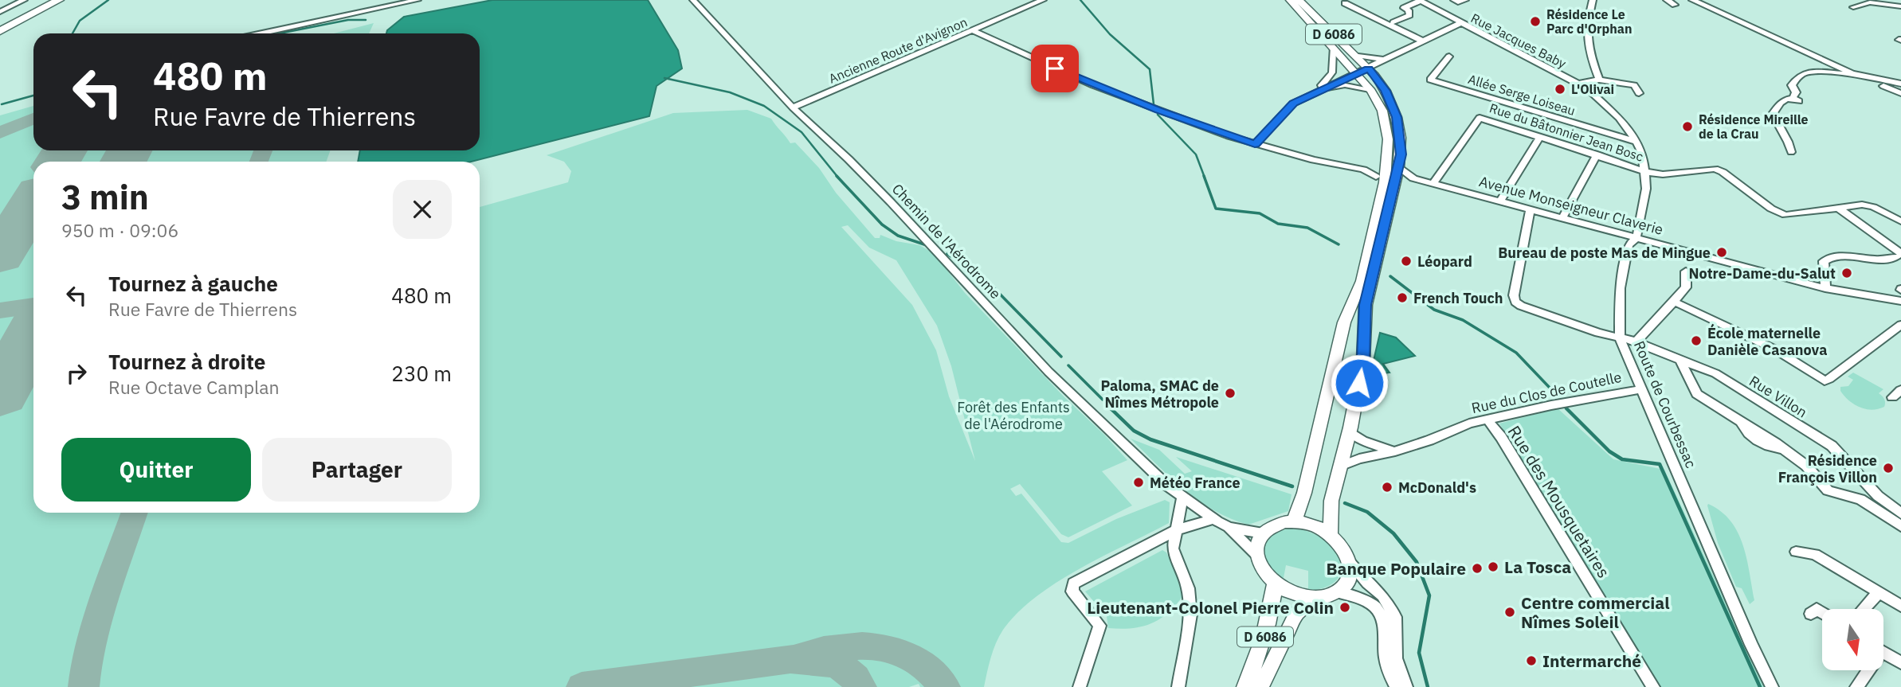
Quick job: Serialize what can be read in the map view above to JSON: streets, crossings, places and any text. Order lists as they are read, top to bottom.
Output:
{
  "streets": {
    "main road": ["D 6086"],
    "street": [
      "Rue Jacques Baby",
      "Ancienne Route d'Avignon",
      "Allée Serge Loiseau",
      "Rue du Bâtonnier Jean Bosc",
      "Avenue Monseigneur Claverie",
      "Chemin de l'Aérodrome",
      "Rue du Clos de Coutelle",
      "Rue Villon",
      "Route de Courbessac",
      "Rue des Mousquetaires"
    ]
  },
  "crossings": [
    ["D 6086", "Avenue Monseigneur Claverie"],
    ["D 6086", "Chemin de l'Aérodrome"],
    ["D 6086", "Rue du Clos de Coutelle"],
    ["Rue Jacques Baby", "Route de Courbessac"],
    ["Ancienne Route d'Avignon", "Chemin de l'Aérodrome"],
    ["Allée Serge Loiseau", "Route de Courbessac"],
    ["Rue du Bâtonnier Jean Bosc", "Avenue Monseigneur Claverie"],
    ["Rue du Bâtonnier Jean Bosc", "Route de Courbessac"],
    ["Avenue Monseigneur Claverie", "Rue Villon"],
    ["Avenue Monseigneur Claverie", "Route de Courbessac"],
    ["Rue du Clos de Coutelle", "Route de Courbessac"],
    ["Rue du Clos de Coutelle", "Rue des Mousquetaires"],
    ["Rue Villon", "Route de Courbessac"]
  ],
  "parks": ["Forêt des Enfants de l'Aérodrome"],
  "places": [
    "Résidence Le Parc d'Orphan",
    "L'Olivai",
    "Résidence Mireille de la Crau",
    "Bureau de poste Mas de Mingue",
    "Léopard",
    "Notre-Dame-du-Salut",
    "French Touch",
    "École maternelle Danièle Casanova",
    "Paloma, SMAC de Nîmes Métropole",
    "Résidence François Villon",
    "Météo France",
    "McDonald's",
    "La Tosca",
    "Banque Populaire",
    "Lieutenant-Colonel Pierre Colin",
    "Centre commercial Nîmes Soleil",
    "Intermarché"
  ],
  "north": "bottom",
  "page": {
    "turn": ["480 m", "Rue Favre de Thierrens"],
    "heading": ["3 min", "950 m · 09:06"],
    "list": [
      {
        "name": "Tournez à gauche",
        "note": "Rue Favre de Thierrens",
        "value": "480 m"
      },
      {
        "name": "Tournez à droite",
        "note": "Rue Octave Camplan",
        "value": "230 m"
      }
    ],
    "buttons": ["Quitter", "Partager"]
  }
}
